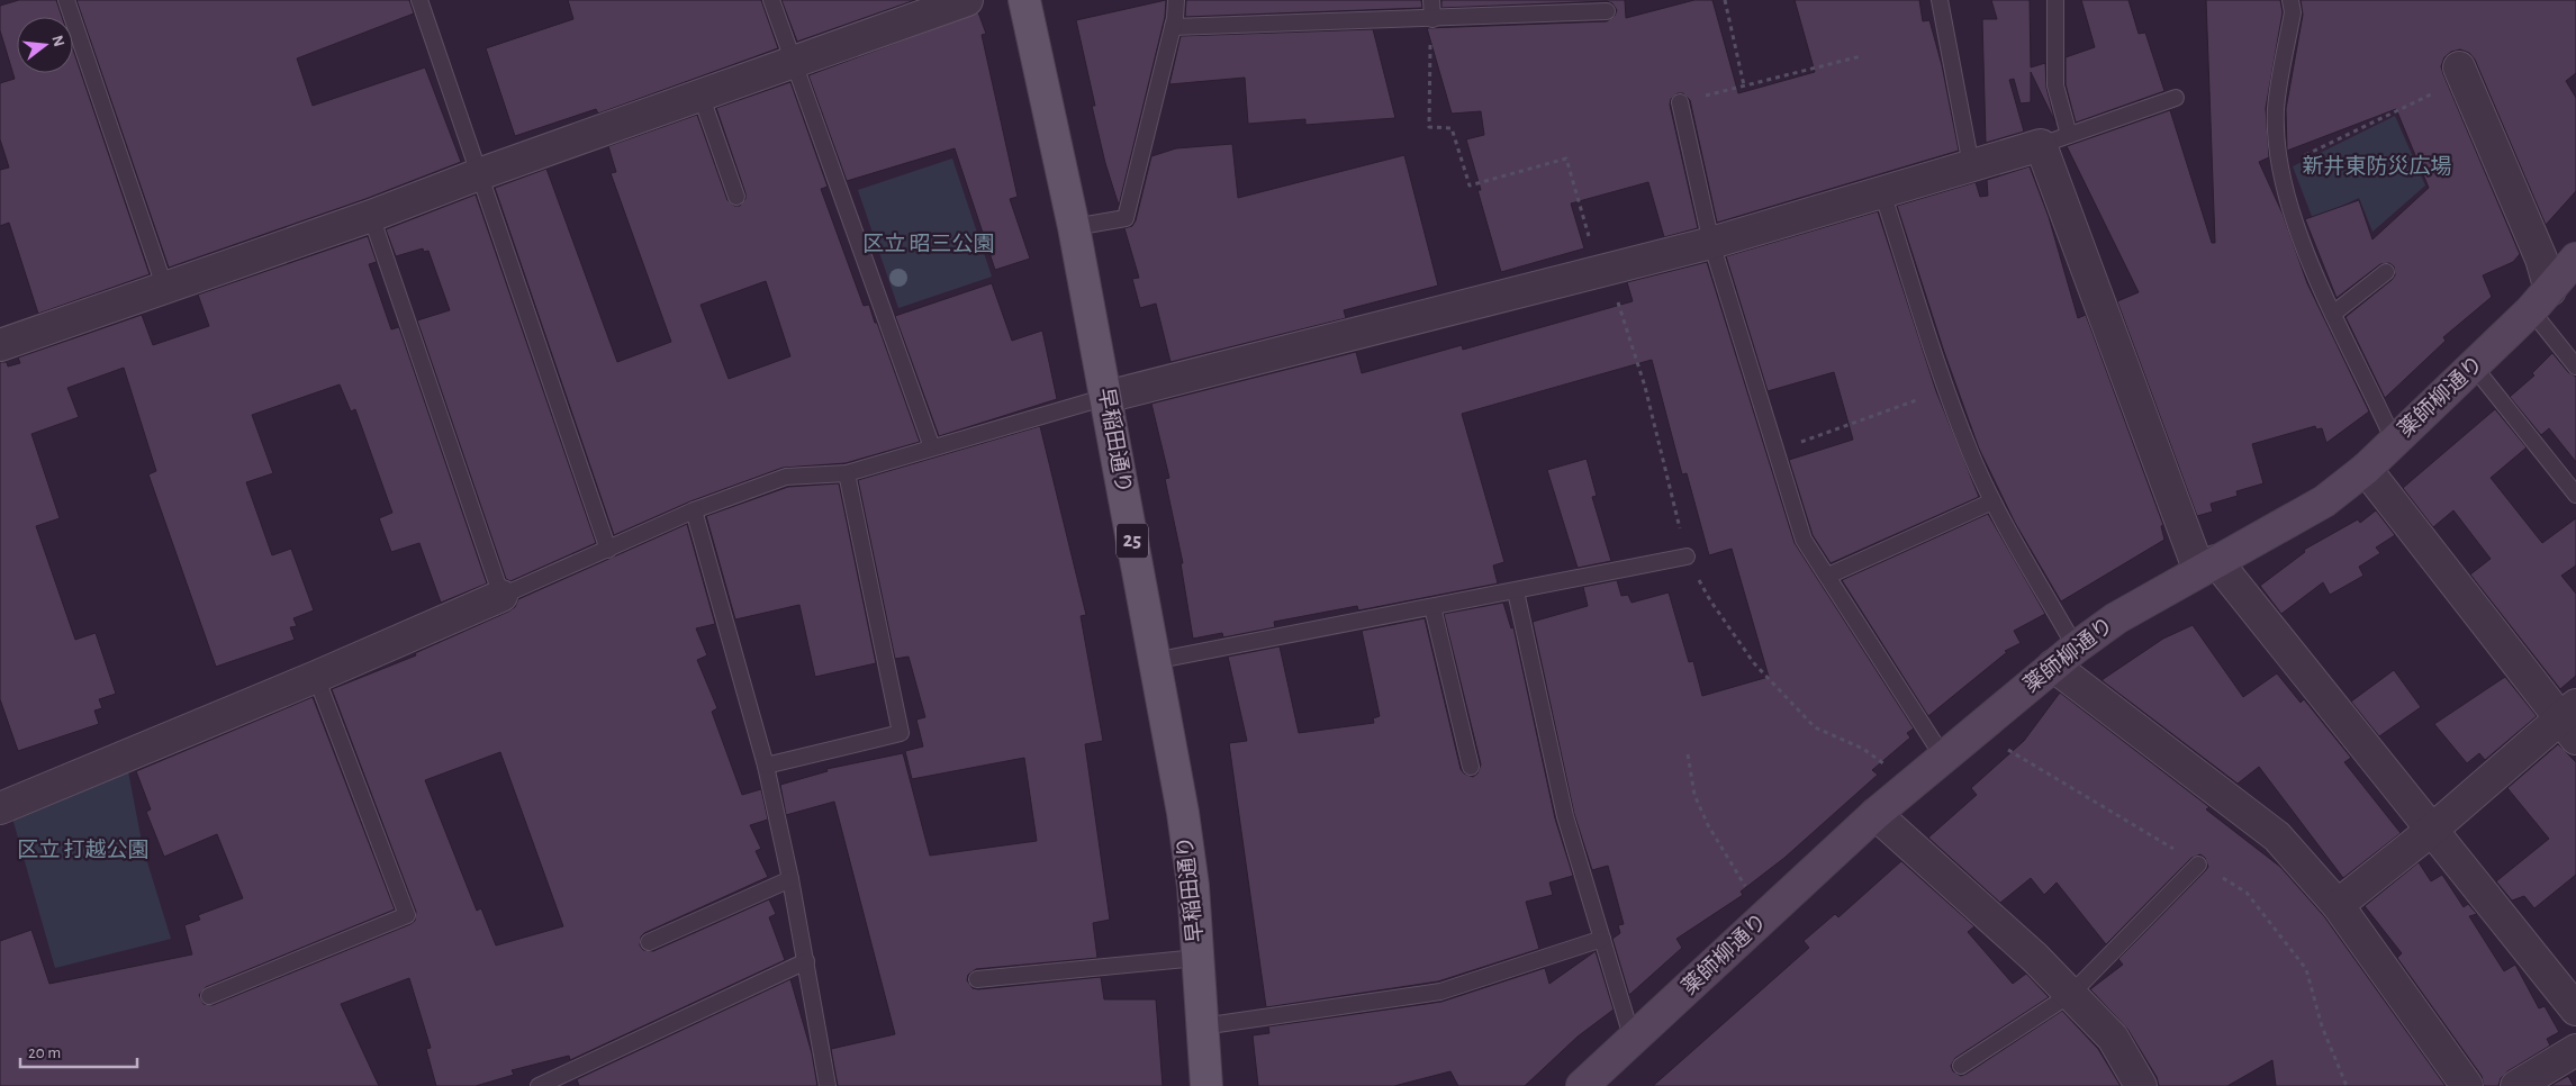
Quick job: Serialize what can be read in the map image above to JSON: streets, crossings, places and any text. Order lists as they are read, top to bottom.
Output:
{
  "streets": {
    "main road": ["早稲田通り", "25"],
    "street": ["薬師柳通り"]
  },
  "parks": ["新井東防災広場", "区立 昭三公園", "区立 打越公園"],
  "scale_bar": "20 m",
  "north": "right"
}
